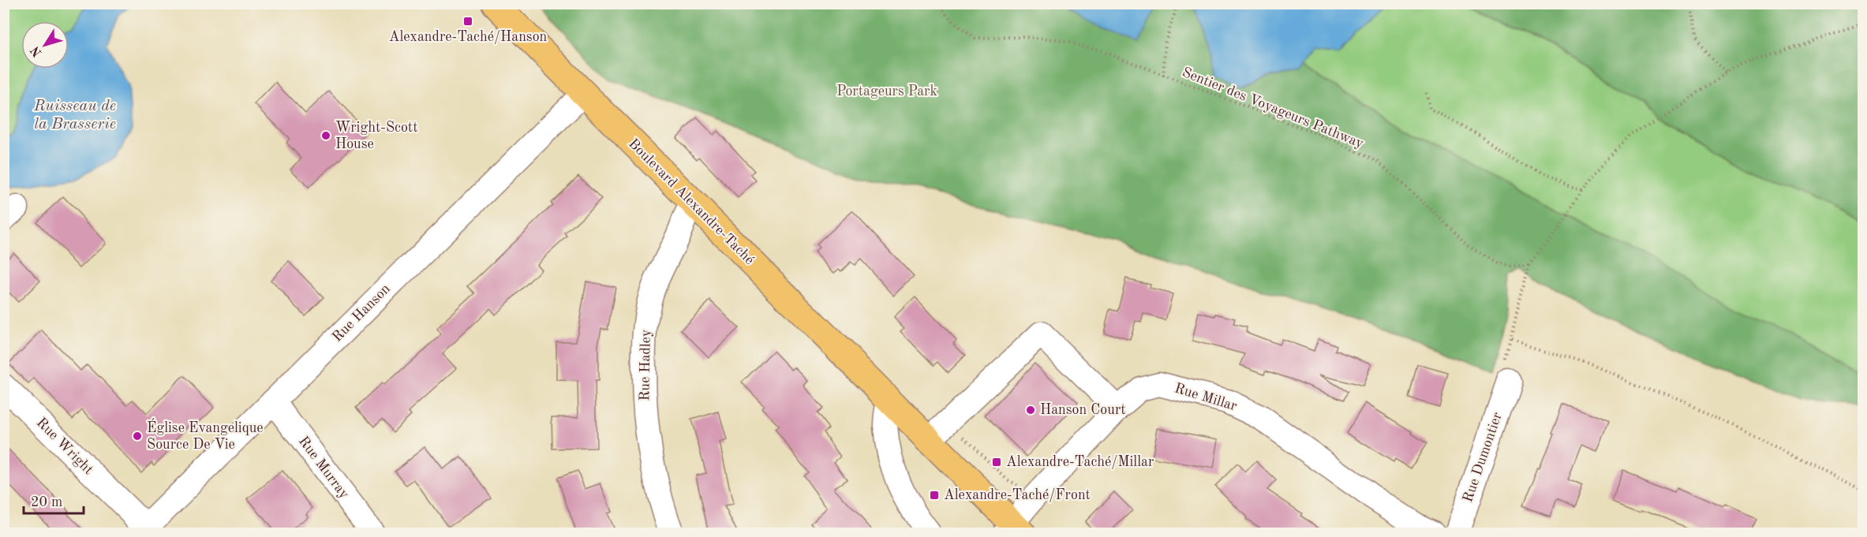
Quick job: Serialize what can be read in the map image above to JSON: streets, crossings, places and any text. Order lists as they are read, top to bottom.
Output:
{
  "streets": {
    "main road": ["Boulevard Alexandre-Taché"],
    "street": [
      "Rue Hanson",
      "Rue Hadley",
      "Rue Millar",
      "Rue Wright",
      "Rue Dumontier",
      "Rue Murray"
    ],
    "path": ["Sentier des Voyageurs Pathway"]
  },
  "crossings": [
    ["Boulevard Alexandre-Taché", "Rue Hanson"],
    ["Boulevard Alexandre-Taché", "Rue Hadley"],
    ["Boulevard Alexandre-Taché", "Rue Millar"],
    ["Rue Hanson", "Rue Wright"],
    ["Rue Hanson", "Rue Murray"]
  ],
  "water": ["Ruisseau de la Brasserie"],
  "parks": ["Portageurs Park"],
  "places": {
    "transit": ["Alexandre-Taché/Hanson", "Alexandre-Taché/Millar", "Alexandre-Taché/Front"],
    "other": ["Wright-Scott House", "Hanson Court", "Église Evangelique Source De Vie"]
  },
  "scale_bar": "20 m",
  "north": "bottom left"
}
